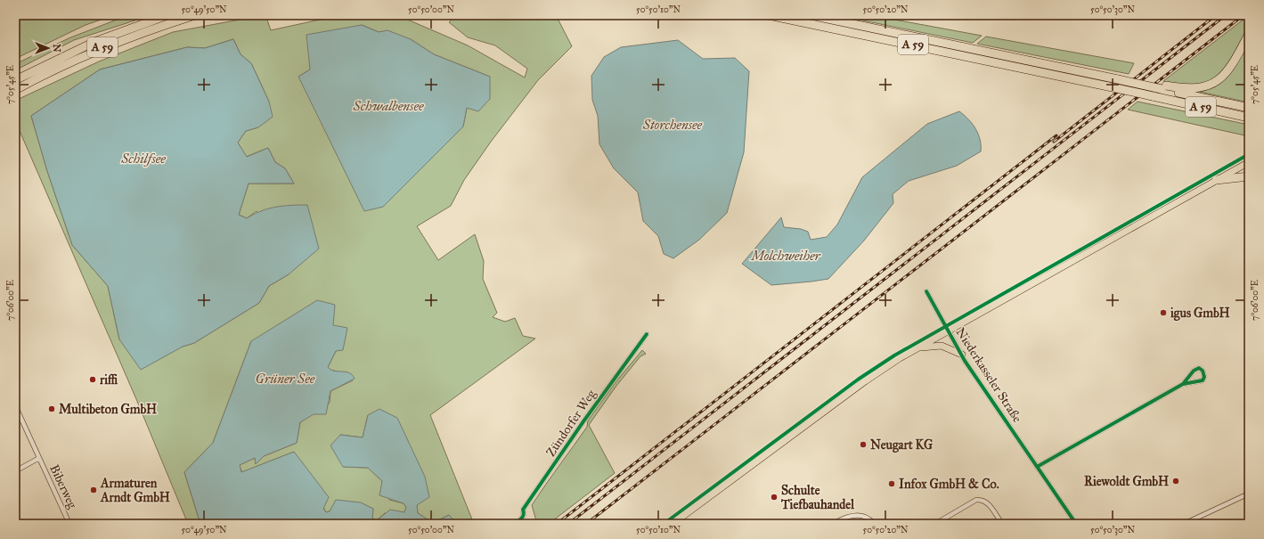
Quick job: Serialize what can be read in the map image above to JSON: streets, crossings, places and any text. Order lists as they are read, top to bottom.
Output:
{
  "streets": {
    "highway": ["A 59"],
    "street": ["Niederkasseler Straße", "Zündorfer Weg", "Biberweg"]
  },
  "water": [
    "Schwalbensee",
    "Storchensee",
    "Schilfsee",
    "Molchweiher",
    "Grüner See"
  ],
  "places": [
    "igus GmbH",
    "riffi",
    "Multibeton GmbH",
    "Neugart KG",
    "Riewoldt GmbH",
    "Infox GmbH & Co.",
    "Armaturen Arndt GmbH",
    "Schulte Tiefbauhandel"
  ],
  "north": "right",
  "coordinates": [
    "50°49'50\"N",
    "50°50'00\"N",
    "50°50'10\"N",
    "50°50'20\"N",
    "50°50'30\"N",
    "7°05'45\"E",
    "7°06'00\"E"
  ]
}
